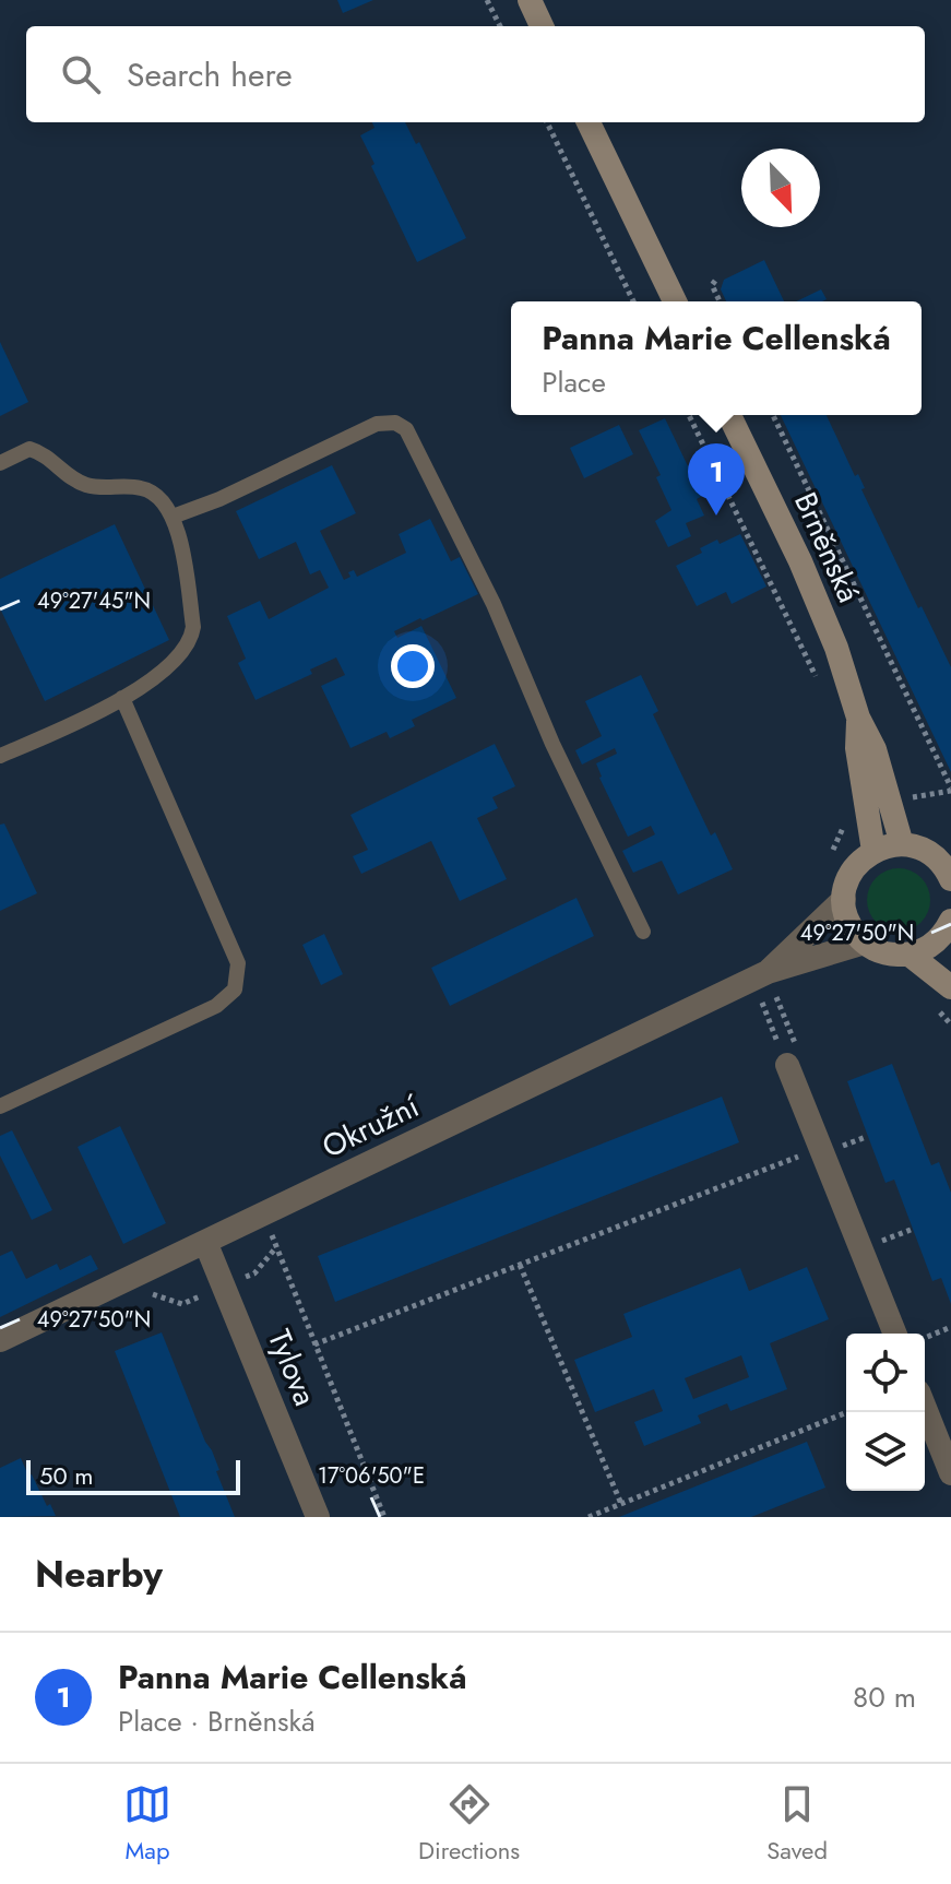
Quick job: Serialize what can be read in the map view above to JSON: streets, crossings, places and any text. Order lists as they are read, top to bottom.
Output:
{
  "streets": {
    "main road": ["Brněnská"],
    "street": ["Okružní", "Tylova"]
  },
  "crossings": [
    ["Okružní", "Tylova"]
  ],
  "scale_bar": "50 m",
  "north": "bottom right",
  "page": {
    "search": "Search here",
    "popup": ["Panna Marie Cellenská", "Place"],
    "pins": "1",
    "scale": "50 m",
    "heading": "Nearby",
    "list": [
      {
        "mark": "1",
        "name": "Panna Marie Cellenská",
        "note": "Place · Brněnská",
        "value": "80 m"
      }
    ],
    "nav": ["Map", "Directions", "Saved"]
  },
  "coordinates": ["49°27'45\"N", "49°27'50\"N", "17°06'50\"E"]
}
